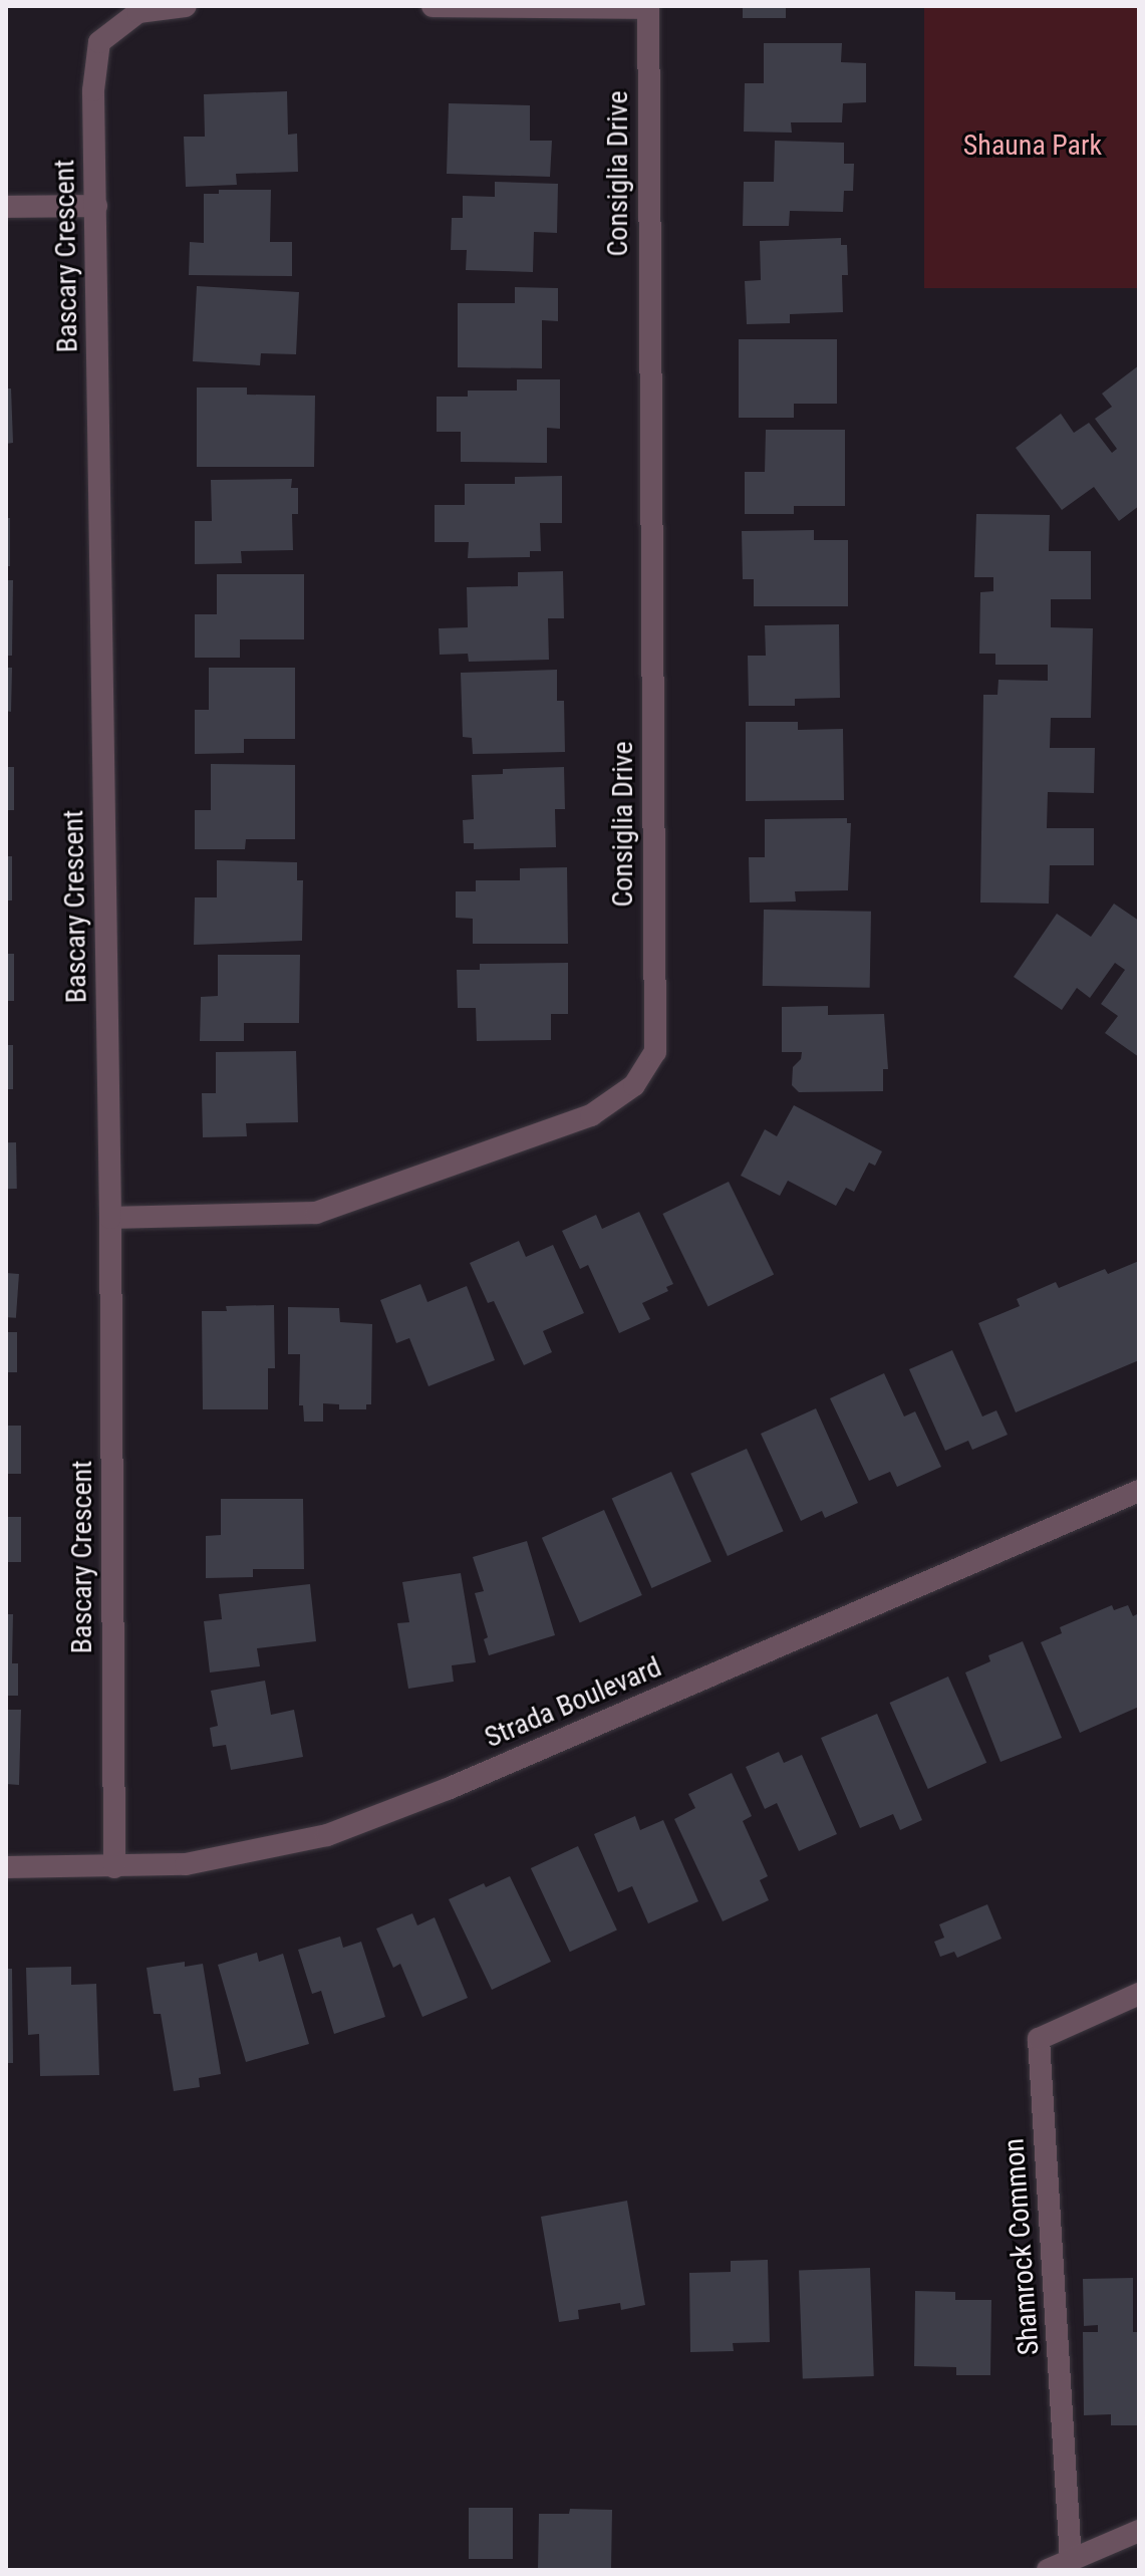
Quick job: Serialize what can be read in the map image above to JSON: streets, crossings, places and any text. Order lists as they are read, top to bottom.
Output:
{
  "streets": {
    "street": [
      "Consiglia Drive",
      "Bascary Crescent",
      "Strada Boulevard",
      "Shamrock Common"
    ]
  },
  "crossings": [
    ["Consiglia Drive", "Bascary Crescent"],
    ["Bascary Crescent", "Strada Boulevard"]
  ],
  "parks": ["Shauna Park"]
}
